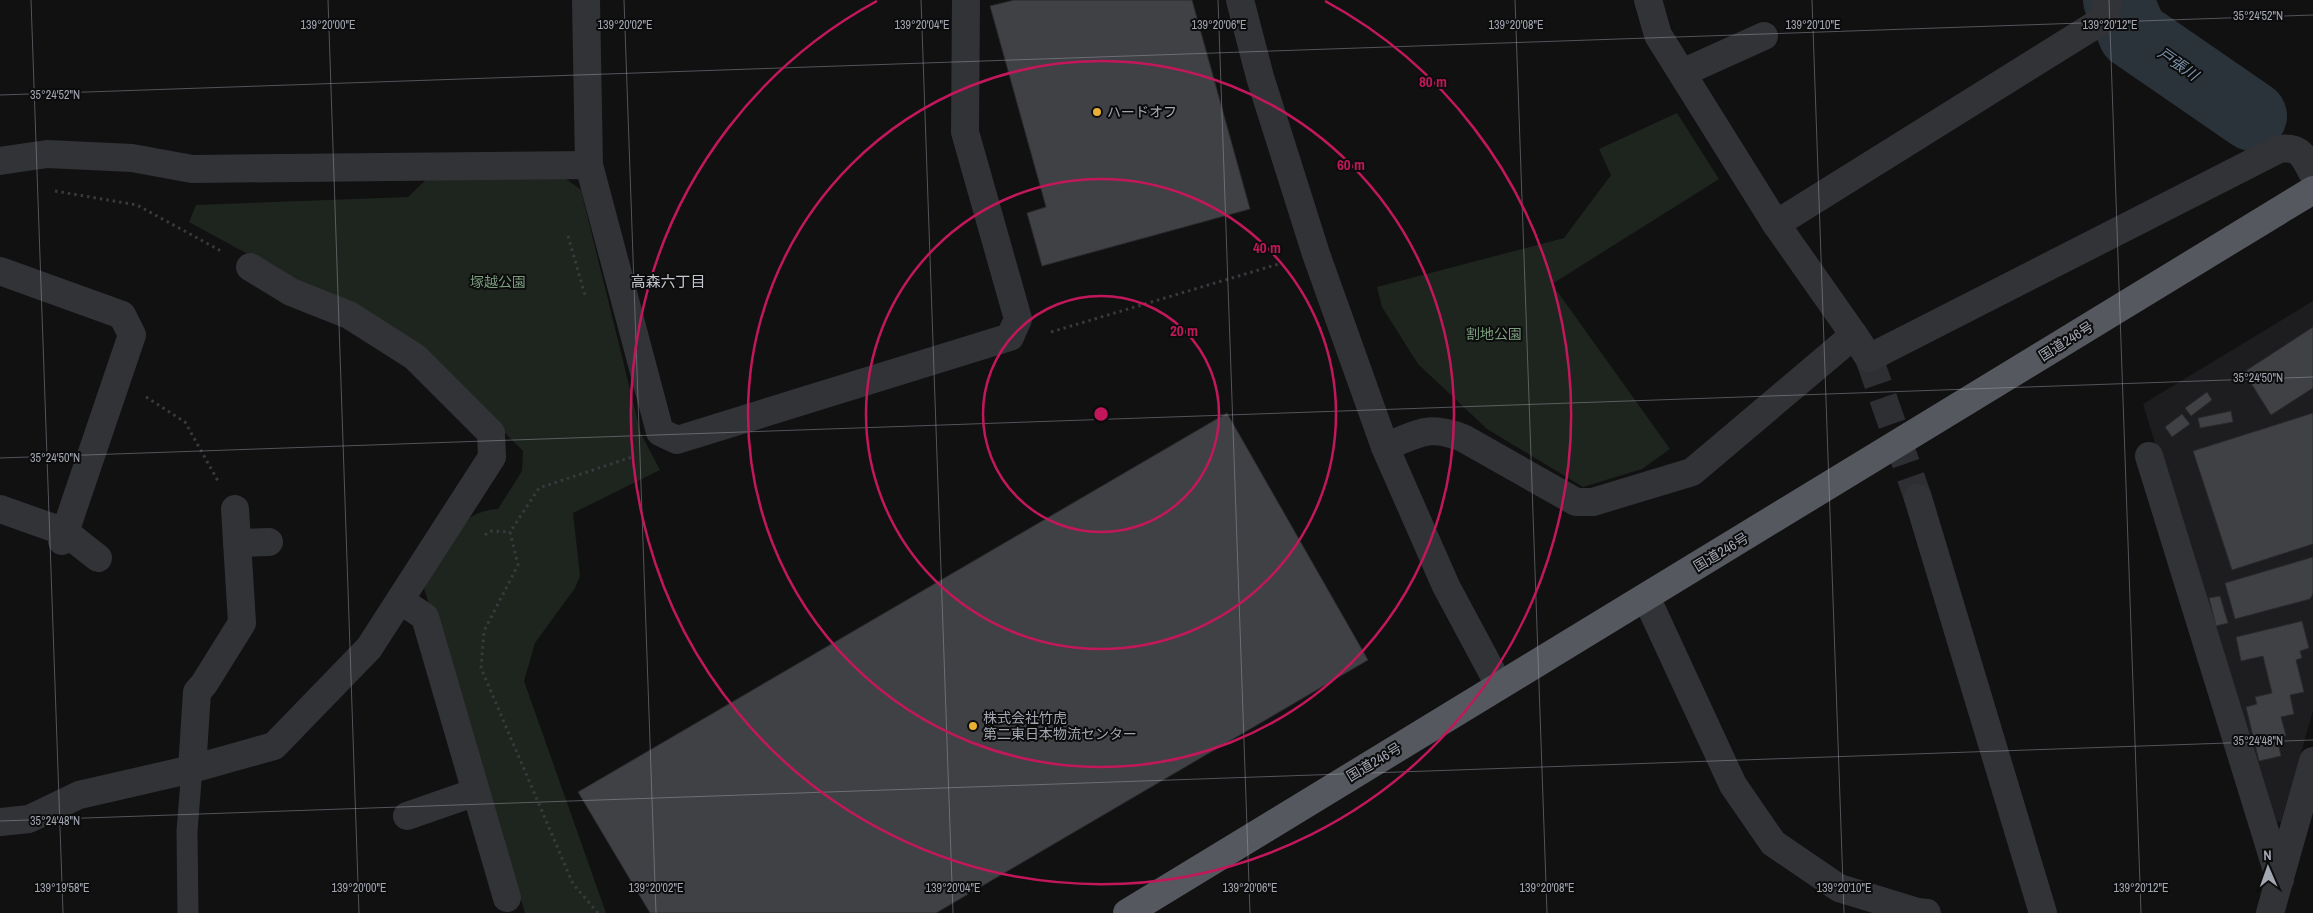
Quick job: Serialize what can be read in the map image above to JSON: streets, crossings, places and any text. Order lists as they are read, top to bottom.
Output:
{
  "streets": {
    "highway": ["国道246号"]
  },
  "districts": ["高森六丁目"],
  "water": ["戸張川"],
  "parks": ["塚越公園", "割地公園"],
  "places": ["ハードオフ", "株式会社竹虎 第二東日本物流センター"],
  "north": "top",
  "coordinates": [
    "35°24'52\"N",
    "139°20'00\"E",
    "139°20'02\"E",
    "139°20'04\"E",
    "139°20'06\"E",
    "139°20'08\"E",
    "139°20'10\"E",
    "139°20'12\"E",
    "35°24'50\"N",
    "35°24'48\"N",
    "139°19'58\"E"
  ],
  "rings": [
    "80 m",
    "60 m",
    "40 m",
    "20 m"
  ]
}
